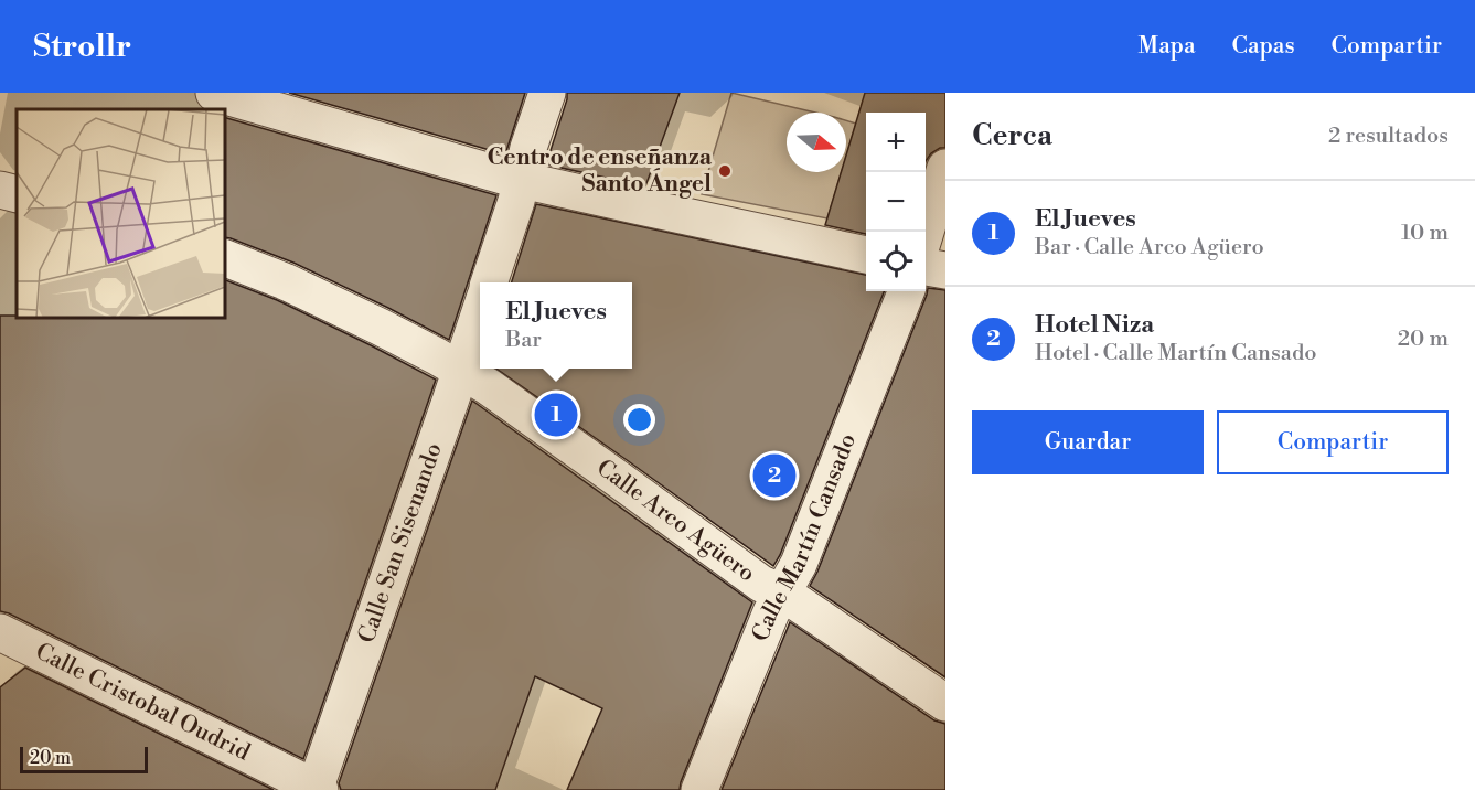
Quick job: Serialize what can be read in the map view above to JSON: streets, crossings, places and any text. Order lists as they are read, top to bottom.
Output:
{
  "streets": {
    "street": [
      "Calle Arco Agüero",
      "Calle Martín Cansado",
      "Calle San Sisenando",
      "Calle Cristobal Oudrid"
    ]
  },
  "crossings": [
    ["Calle Arco Agüero", "Calle Martín Cansado"],
    ["Calle Arco Agüero", "Calle San Sisenando"],
    ["Calle San Sisenando", "Calle Cristobal Oudrid"]
  ],
  "places": ["Centro de enseñanza Santo Ángel"],
  "scale_bar": "20 m",
  "north": "right",
  "page": {
    "header": "Strollr",
    "nav": ["Mapa", "Capas", "Compartir"],
    "heading": ["Cerca", "2 resultados"],
    "map_buttons": ["+", "−"],
    "list": [
      {
        "mark": "1",
        "name": "El Jueves",
        "note": "Bar · Calle Arco Agüero",
        "value": "10 m"
      },
      {
        "mark": "2",
        "name": "Hotel Niza",
        "note": "Hotel · Calle Martín Cansado",
        "value": "20 m"
      }
    ],
    "popup": ["El Jueves", "Bar"],
    "pins": ["1", "2"],
    "buttons": ["Guardar", "Compartir"],
    "scale": "20 m"
  }
}
